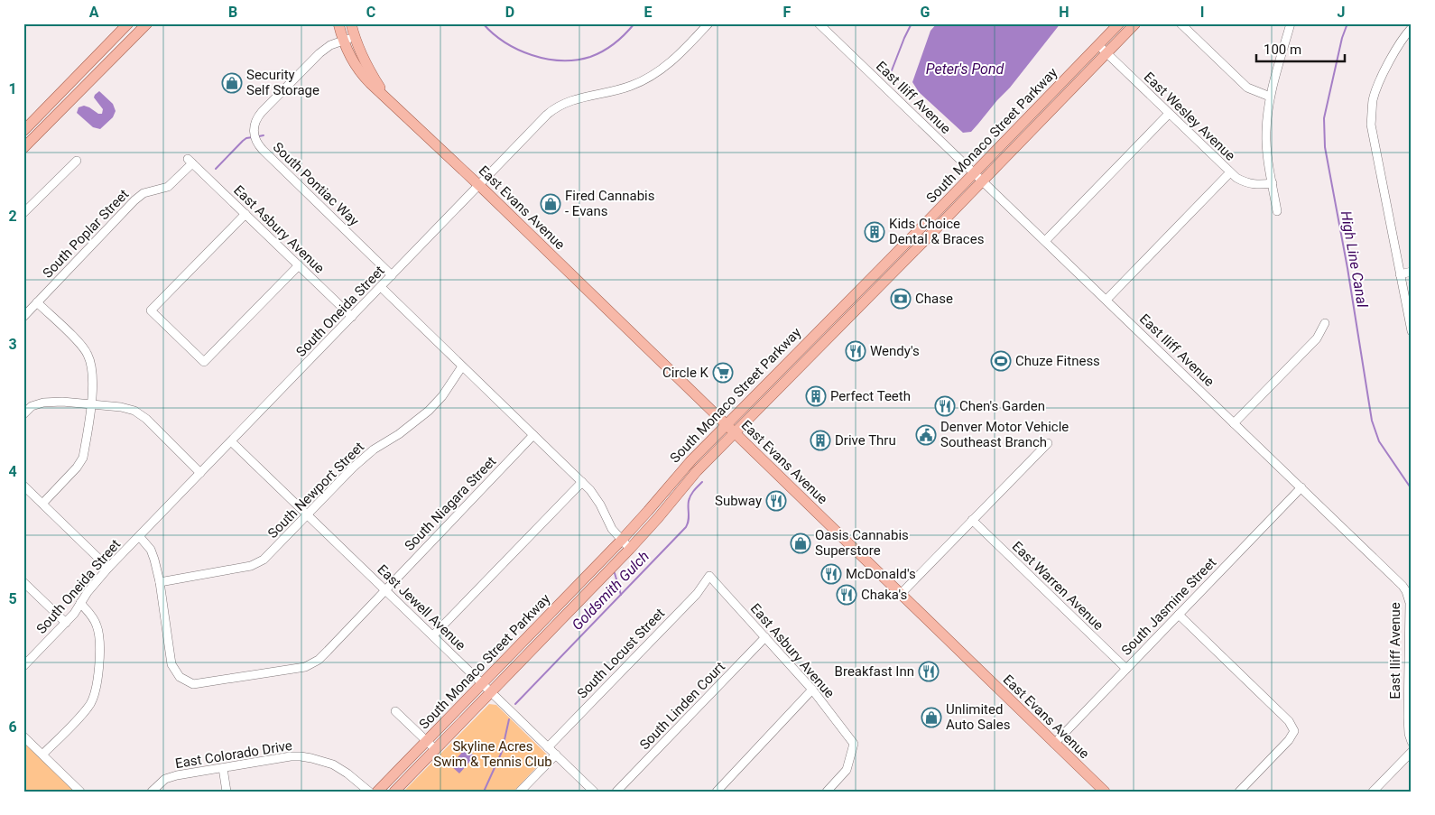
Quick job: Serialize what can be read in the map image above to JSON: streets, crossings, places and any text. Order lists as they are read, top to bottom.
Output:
{
  "streets": {
    "main road": ["South Monaco Street Parkway", "East Evans Avenue"],
    "street": [
      "East Iliff Avenue",
      "East Wesley Avenue",
      "South Pontiac Way",
      "East Asbury Avenue",
      "South Poplar Street",
      "South Oneida Street",
      "South Newport Street",
      "South Niagara Street",
      "East Warren Avenue",
      "South Jasmine Street",
      "East Jewell Avenue",
      "South Locust Street",
      "South Linden Court",
      "East Colorado Drive"
    ]
  },
  "crossings": [
    ["East Iliff Avenue", "South Monaco Street Parkway"],
    ["East Iliff Avenue", "South Jasmine Street"],
    ["East Wesley Avenue", "South Monaco Street Parkway"],
    ["South Monaco Street Parkway", "East Evans Avenue"],
    ["South Monaco Street Parkway", "East Jewell Avenue"],
    ["South Pontiac Way", "East Evans Avenue"],
    ["South Pontiac Way", "South Oneida Street"],
    ["East Evans Avenue", "South Oneida Street"],
    ["East Evans Avenue", "South Jasmine Street"],
    ["East Asbury Avenue", "South Poplar Street"],
    ["East Asbury Avenue", "South Oneida Street"],
    ["East Asbury Avenue", "South Locust Street"],
    ["East Asbury Avenue", "South Linden Court"],
    ["South Oneida Street", "South Niagara Street"],
    ["South Oneida Street", "East Jewell Avenue"],
    ["South Newport Street", "South Niagara Street"],
    ["South Newport Street", "East Jewell Avenue"],
    ["South Niagara Street", "East Jewell Avenue"],
    ["East Warren Avenue", "South Jasmine Street"],
    ["East Jewell Avenue", "South Locust Street"]
  ],
  "water": ["Peter's Pond", "High Line Canal", "Goldsmith Gulch"],
  "parks": ["Skyline Acres Swim & Tennis Club"],
  "places": {
    "shop": [
      "Security Self Storage",
      "Fired Cannabis - Evans",
      "Oasis Cannabis Superstore",
      "Unlimited Auto Sales"
    ],
    "building": ["Kids Choice Dental & Braces", "Perfect Teeth", "Drive Thru"],
    "bank": ["Chase"],
    "restaurant": [
      "Wendy's",
      "Chen's Garden",
      "Subway",
      "McDonald's",
      "Chaka's",
      "Breakfast Inn"
    ],
    "sports": ["Chuze Fitness"],
    "supermarket": ["Circle K"],
    "public building": ["Denver Motor Vehicle Southeast Branch"]
  },
  "scale_bar": "100 m",
  "grid": {
    "columns": [
      "A",
      "B",
      "C",
      "D",
      "E",
      "F",
      "G",
      "H",
      "I",
      "J"
    ],
    "rows": [
      "1",
      "2",
      "3",
      "4",
      "5",
      "6"
    ]
  }
}
